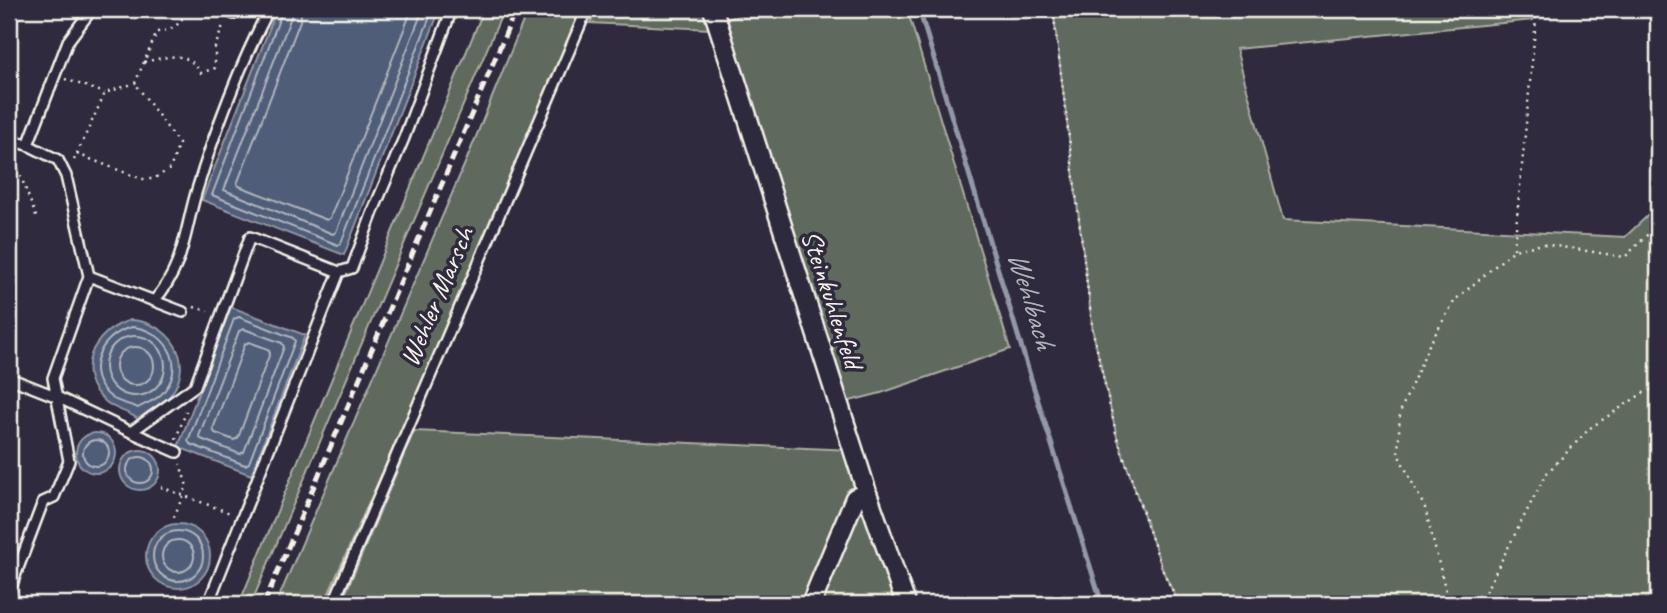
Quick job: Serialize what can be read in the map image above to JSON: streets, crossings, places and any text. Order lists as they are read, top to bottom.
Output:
{
  "streets": {
    "street": ["Steinkuhlenfeld"],
    "lane": ["Wehler Marsch"]
  },
  "water": ["Wehlbach"]
}
